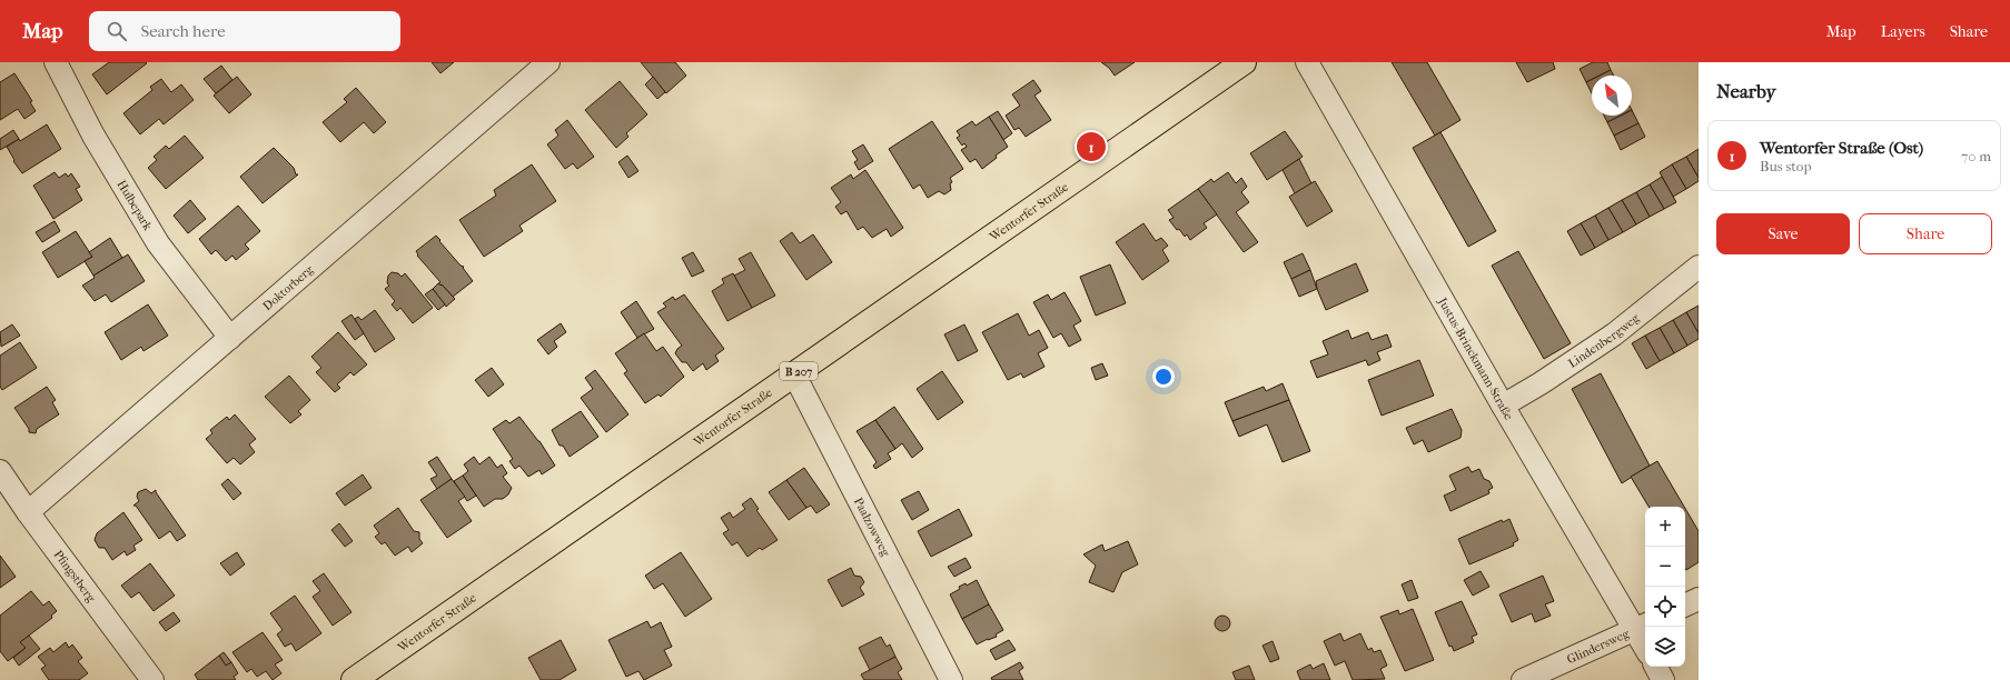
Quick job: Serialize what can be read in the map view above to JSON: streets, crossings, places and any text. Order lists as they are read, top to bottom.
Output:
{
  "streets": {
    "main road": ["Wentorfer Straße", "B 207"],
    "street": [
      "Hulbepark",
      "Doktorberg",
      "Lindenbergweg",
      "Justus-Brinckmann-Straße",
      "Paalzowweg",
      "Pfingstberg",
      "Glindersweg"
    ]
  },
  "crossings": [
    ["Hulbepark", "Doktorberg"],
    ["Wentorfer Straße", "Paalzowweg"],
    ["Doktorberg", "Pfingstberg"],
    ["Lindenbergweg", "Justus-Brinckmann-Straße"],
    ["Justus-Brinckmann-Straße", "Glindersweg"]
  ],
  "north": "top left",
  "page": {
    "header": "Map",
    "search": "Search here",
    "nav": ["Map", "Layers", "Share"],
    "heading": "Nearby",
    "list": [
      {
        "mark": "1",
        "name": "Wentorfer Straße (Ost)",
        "note": "Bus stop",
        "value": "70 m"
      }
    ],
    "pins": "1",
    "buttons": ["Save", "Share"],
    "map_buttons": ["+", "−"]
  }
}
